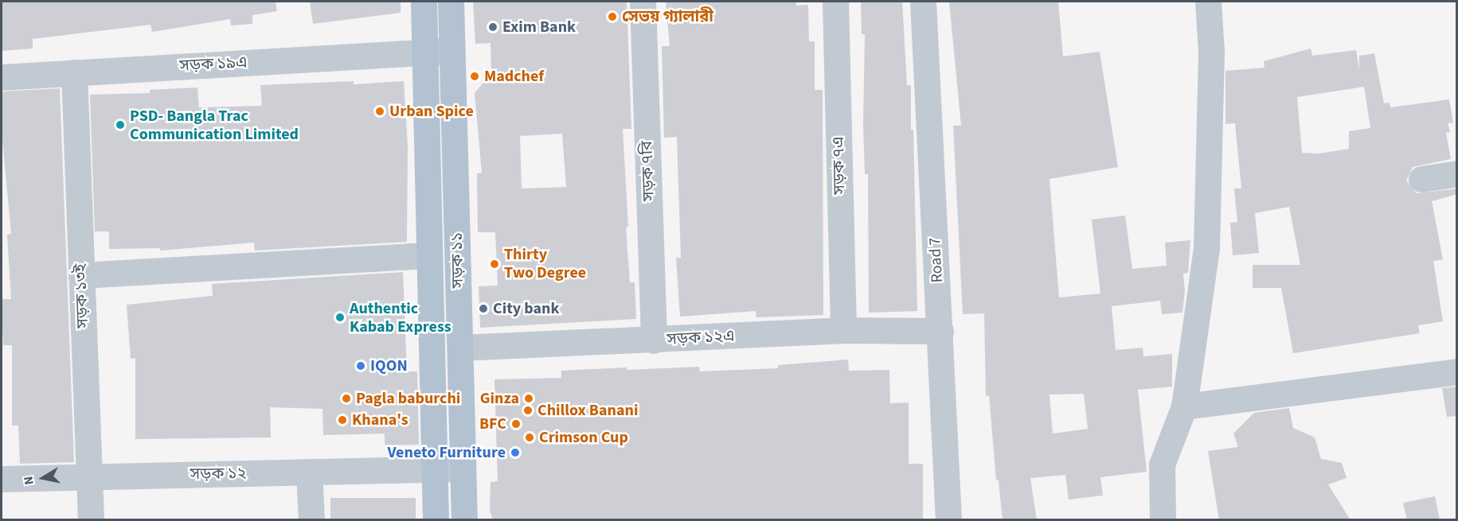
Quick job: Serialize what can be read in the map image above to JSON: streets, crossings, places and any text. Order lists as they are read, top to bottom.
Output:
{
  "streets": {
    "main road": ["সড়ক ১১"],
    "street": [
      "সড়ক ১৯এ",
      "সড়ক ৭এ",
      "সড়ক ৭বি",
      "Road 7",
      "সড়ক ১৩ই",
      "সড়ক ১২এ",
      "সড়ক ১২"
    ]
  },
  "crossings": [
    ["সড়ক ১৯এ", "সড়ক ১১"],
    ["সড়ক ১৯এ", "সড়ক ১৩ই"],
    ["সড়ক ৭এ", "সড়ক ১২এ"],
    ["সড়ক ৭বি", "সড়ক ১২এ"],
    ["সড়ক ১১", "সড়ক ১২এ"],
    ["সড়ক ১১", "সড়ক ১২"],
    ["Road 7", "সড়ক ১২এ"],
    ["সড়ক ১৩ই", "সড়ক ১২"]
  ],
  "places": [
    "সেভয় গ্যালারী",
    "Exim Bank",
    "Madchef",
    "Urban Spice",
    "PSD- Bangla Trac Communication Limited",
    "Thirty Two Degree",
    "City bank",
    "Authentic Kabab Express",
    "IQON",
    "Pagla baburchi",
    "Ginza",
    "Chillox Banani",
    "Khana's",
    "BFC",
    "Crimson Cup",
    "Veneto Furniture"
  ],
  "north": "left"
}
